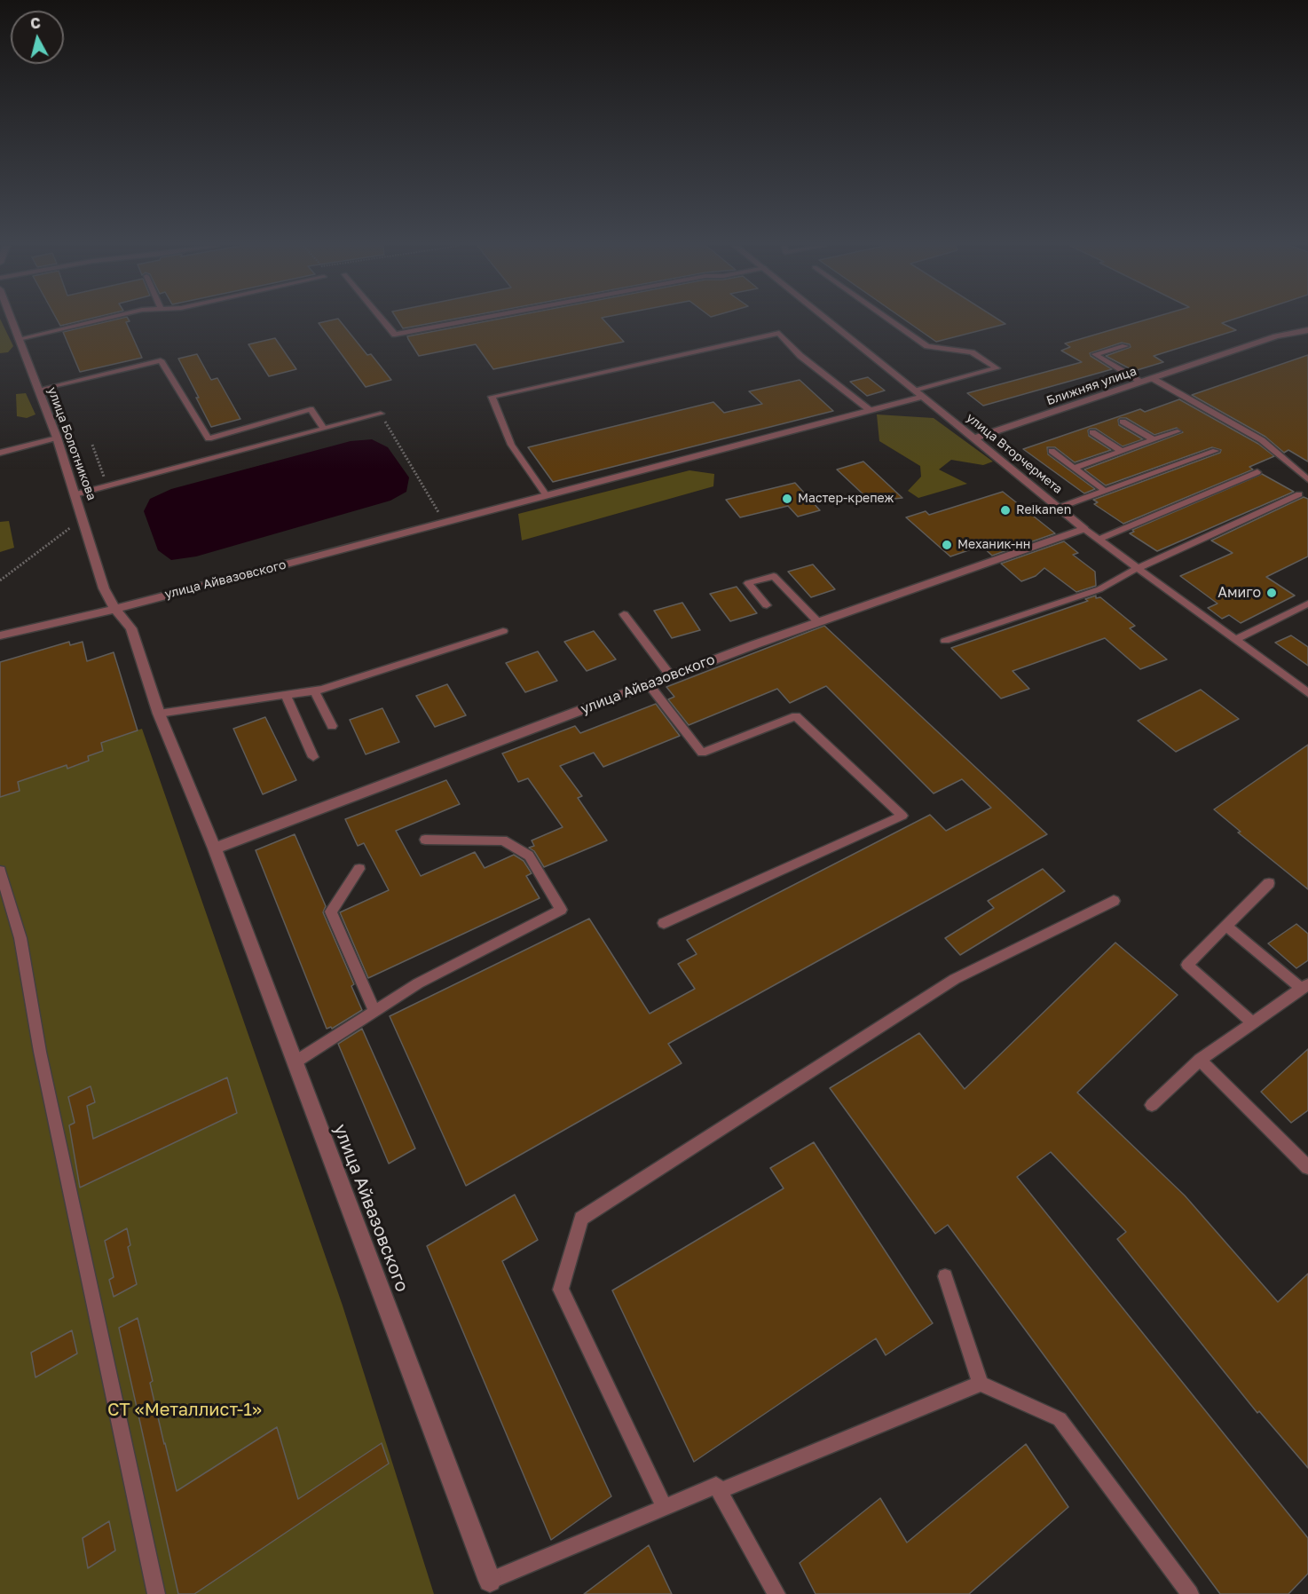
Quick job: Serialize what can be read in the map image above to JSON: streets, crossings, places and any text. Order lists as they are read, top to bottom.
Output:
{
  "streets": {
    "street": [
      "Ближняя улица",
      "улица Болотникова",
      "улица Вторчермета",
      "улица Айвазовского"
    ]
  },
  "crossings": [
    ["Ближняя улица", "улица Вторчермета"],
    ["улица Болотникова", "улица Айвазовского"],
    ["улица Вторчермета", "улица Айвазовского"]
  ],
  "parks": ["СТ «Металлист-1»"],
  "places": [
    "Мастер-крепеж",
    "Reikanen",
    "Механик-нн",
    "Амиго"
  ],
  "north": "top"
}
